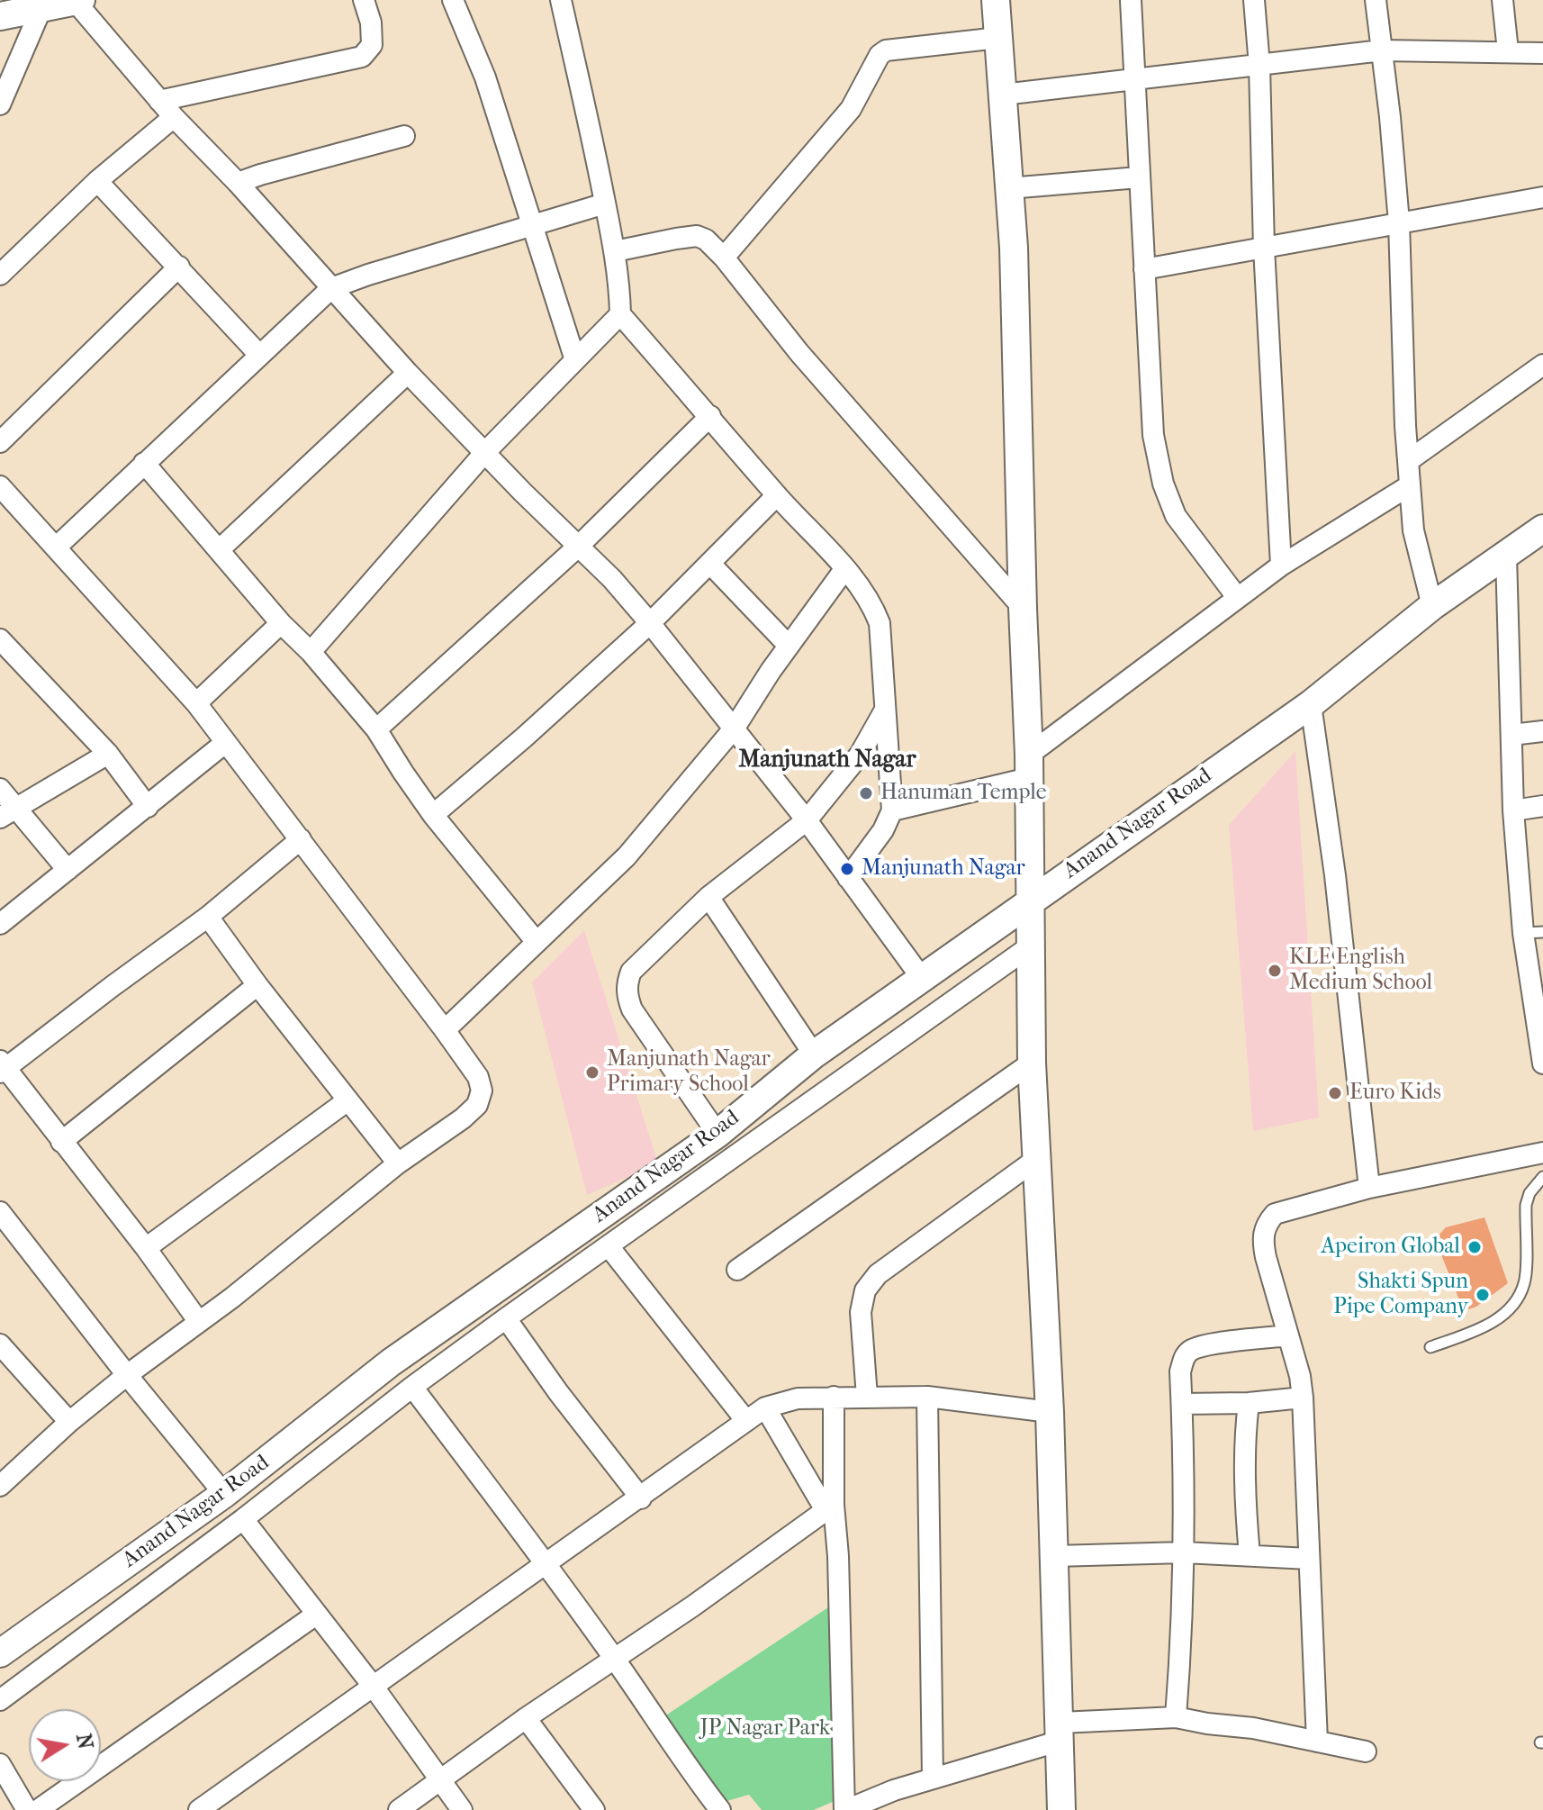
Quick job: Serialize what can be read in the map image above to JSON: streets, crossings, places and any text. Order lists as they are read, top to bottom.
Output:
{
  "streets": {
    "street": ["Anand Nagar Road"]
  },
  "districts": ["Manjunath Nagar"],
  "parks": ["JP Nagar Park"],
  "places": [
    "Hanuman Temple",
    "Manjunath Nagar",
    "KLE English Medium School",
    "Manjunath Nagar Primary School",
    "Euro Kids",
    "Apeiron Global",
    "Shakti Spun Pipe Company"
  ],
  "north": "right"
}
